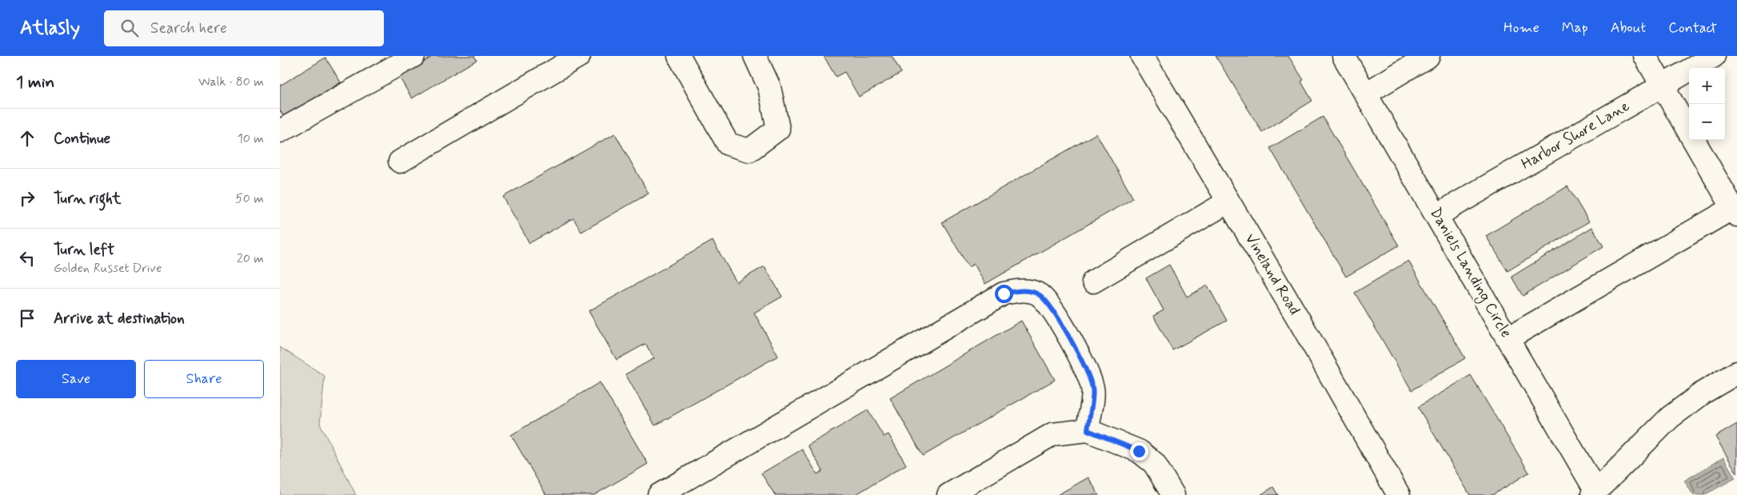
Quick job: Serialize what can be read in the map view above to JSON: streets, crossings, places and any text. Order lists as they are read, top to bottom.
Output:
{
  "streets": {
    "street": ["Harbor Shore Lane", "Daniels Landing Circle", "Vineland Road"]
  },
  "crossings": [
    ["Harbor Shore Lane", "Daniels Landing Circle"]
  ],
  "page": {
    "header": "Atlasly",
    "search": "Search here",
    "nav": [
      "Home",
      "Map",
      "About",
      "Contact"
    ],
    "heading": ["1 min", "Walk · 80 m"],
    "map_buttons": ["+", "−"],
    "list": [
      ["Continue", "10 m"],
      ["Turn right", "50 m"],
      ["Turn left", "Golden Russet Drive", "20 m"],
      "Arrive at destination"
    ],
    "buttons": ["Save", "Share"]
  }
}
